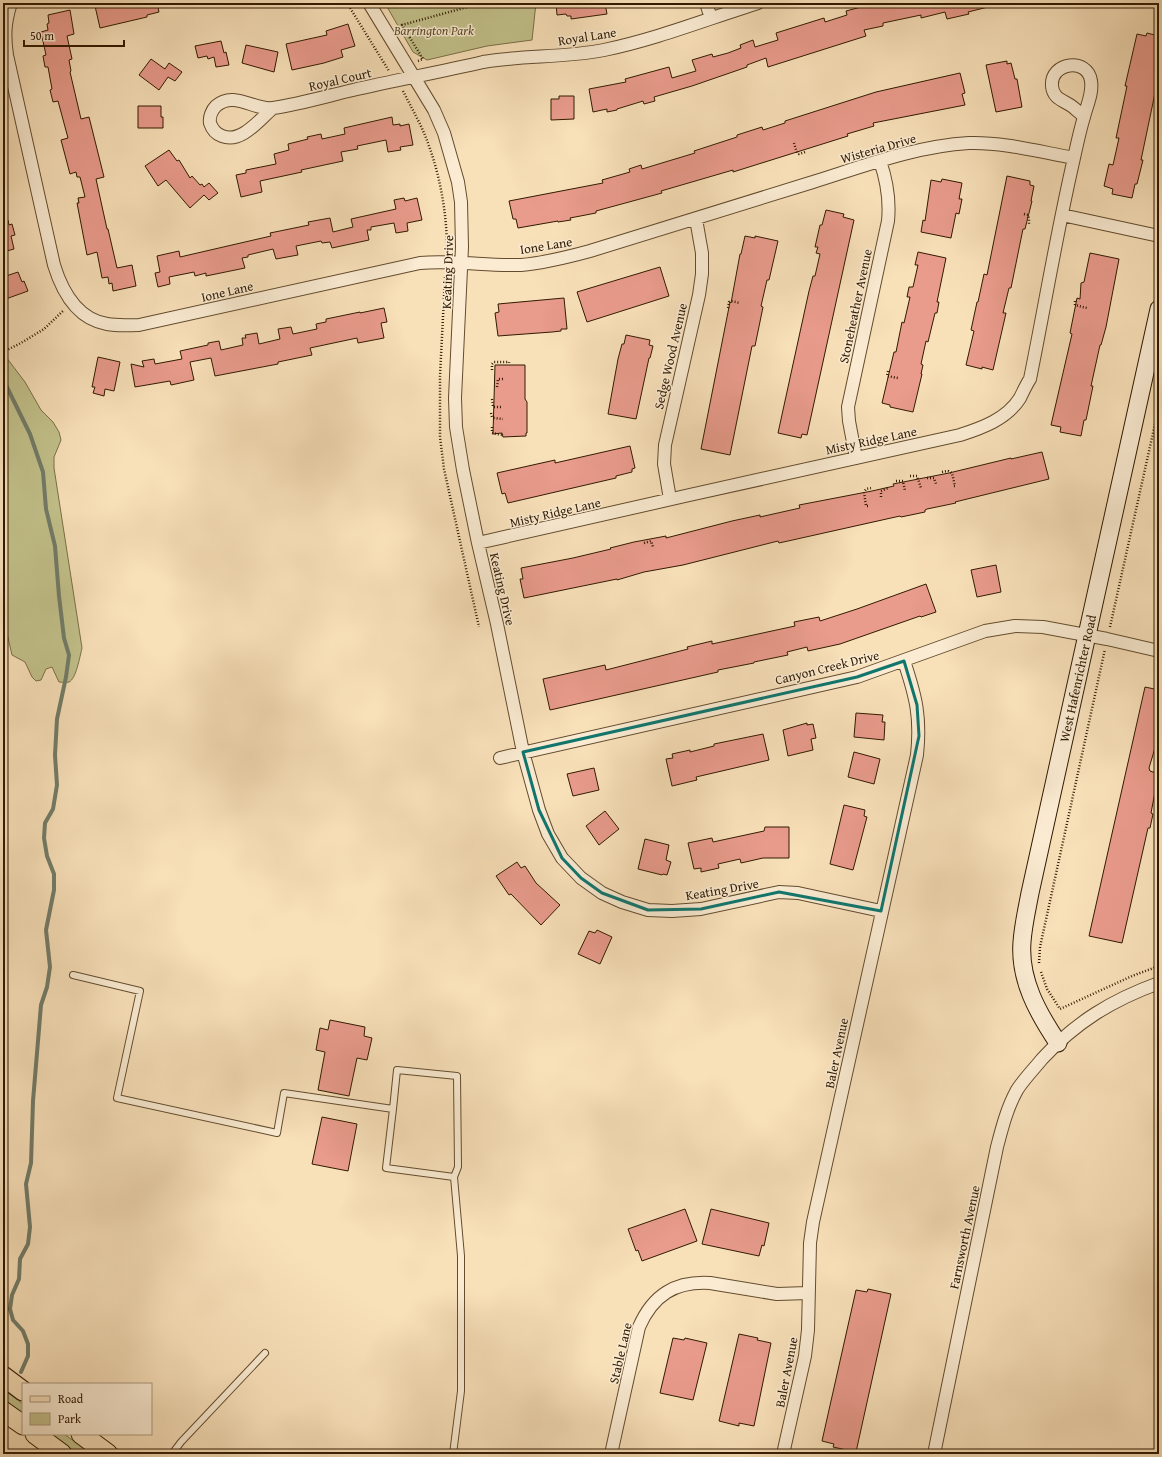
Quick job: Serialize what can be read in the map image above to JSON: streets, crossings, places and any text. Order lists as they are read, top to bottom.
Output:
{
  "streets": {
    "street": [
      "Royal Lane",
      "Royal Court",
      "Wisteria Drive",
      "Ione Lane",
      "Keating Drive",
      "Stoneheather Avenue",
      "Sedge Wood Avenue",
      "Misty Ridge Lane",
      "Canyon Creek Drive",
      "West Hafenrichter Road",
      "Baler Avenue",
      "Farnsworth Avenue",
      "Stable Lane"
    ]
  },
  "crossings": [
    ["Royal Lane", "Royal Court"],
    ["Royal Lane", "Keating Drive"],
    ["Royal Court", "Keating Drive"],
    ["Wisteria Drive", "Ione Lane"],
    ["Wisteria Drive", "Stoneheather Avenue"],
    ["Wisteria Drive", "Sedge Wood Avenue"],
    ["Wisteria Drive", "Misty Ridge Lane"],
    ["Ione Lane", "Keating Drive"],
    ["Ione Lane", "Sedge Wood Avenue"],
    ["Keating Drive", "Misty Ridge Lane"],
    ["Keating Drive", "Canyon Creek Drive"],
    ["Keating Drive", "Baler Avenue"],
    ["Stoneheather Avenue", "Misty Ridge Lane"],
    ["Sedge Wood Avenue", "Misty Ridge Lane"],
    ["Canyon Creek Drive", "West Hafenrichter Road"],
    ["Canyon Creek Drive", "Baler Avenue"],
    ["West Hafenrichter Road", "Farnsworth Avenue"],
    ["Baler Avenue", "Stable Lane"]
  ],
  "parks": ["Barrington Park"],
  "legend": ["Road", "Park"],
  "scale_bar": "50 m"
}
